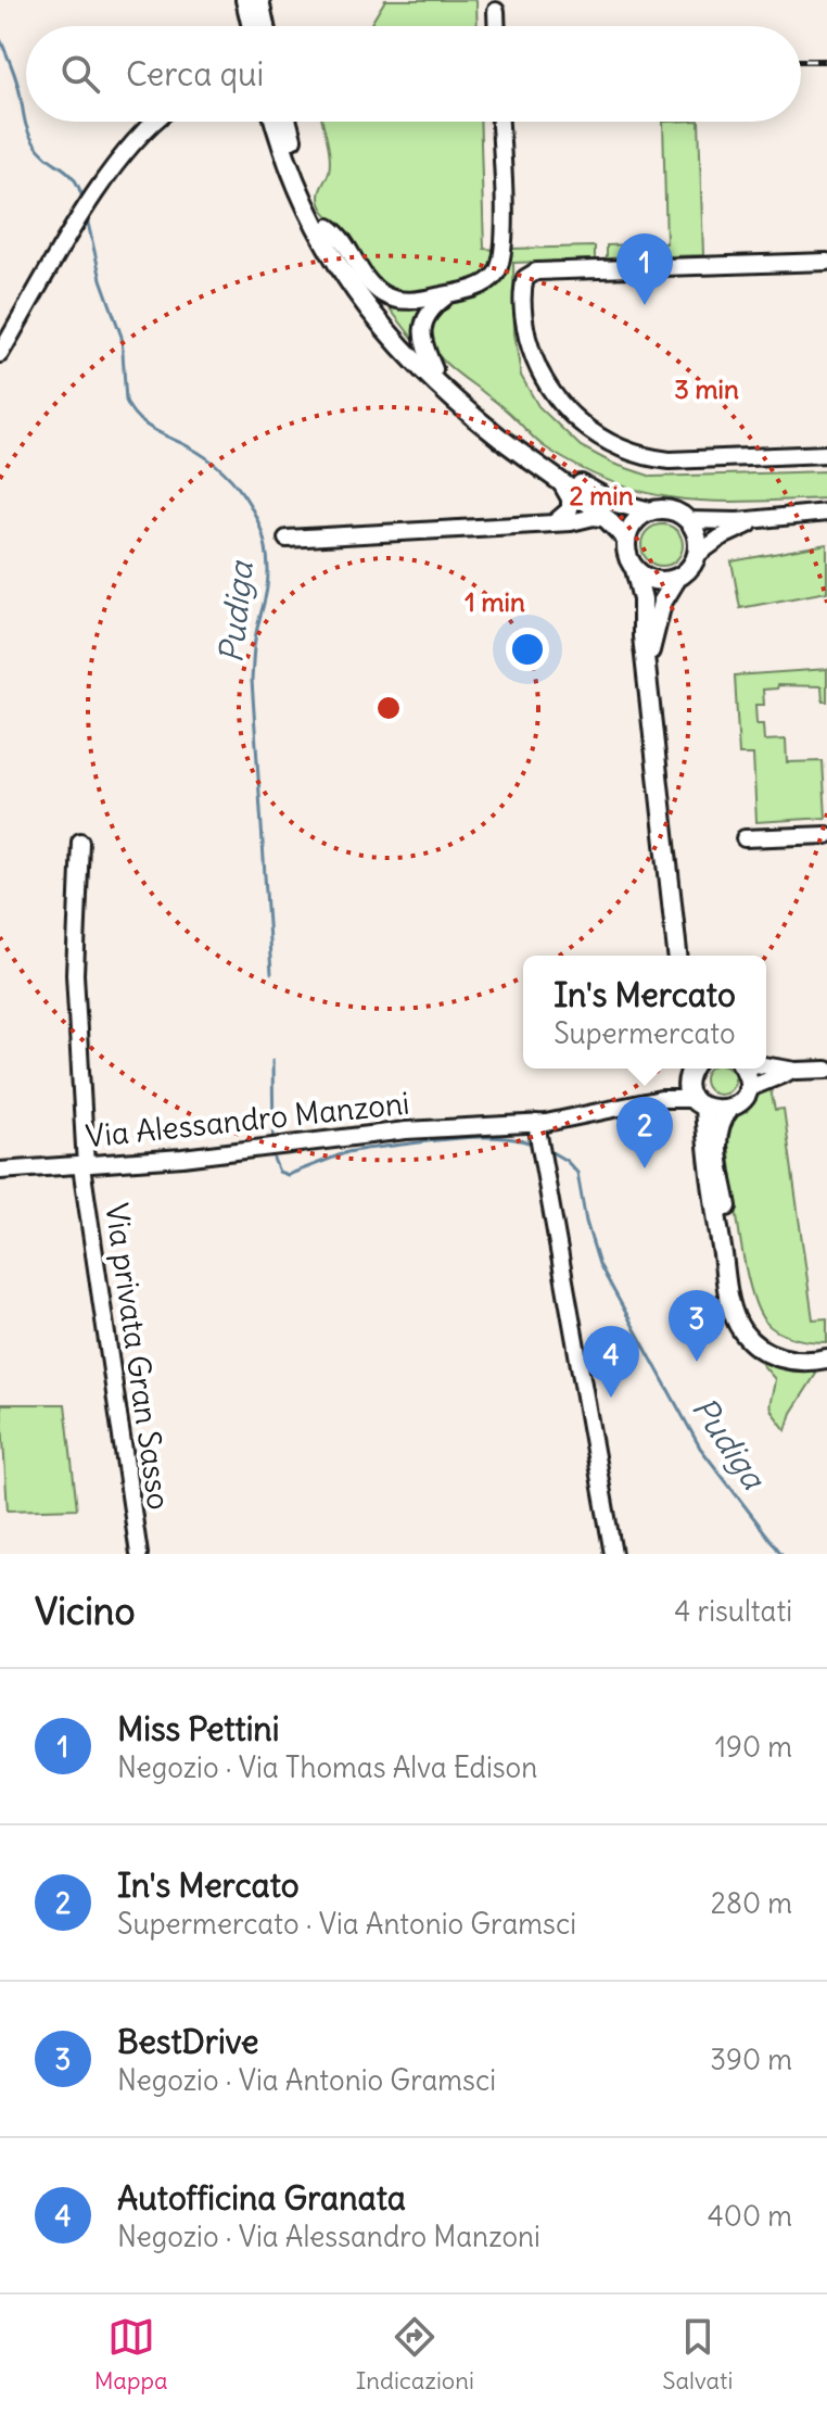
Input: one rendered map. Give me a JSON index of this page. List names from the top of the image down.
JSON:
{
  "streets": {
    "street": ["Via Alessandro Manzoni", "Via privata Gran Sasso"]
  },
  "crossings": [
    ["Via Alessandro Manzoni", "Via privata Gran Sasso"]
  ],
  "water": ["Pudiga"],
  "page": {
    "search": "Cerca qui",
    "pins": [
      "1",
      "2",
      "3",
      "4"
    ],
    "popup": ["In's Mercato", "Supermercato"],
    "heading": ["Vicino", "4 risultati"],
    "list": [
      {
        "mark": "1",
        "name": "Miss Pettini",
        "note": "Negozio · Via Thomas Alva Edison",
        "value": "190 m"
      },
      {
        "mark": "2",
        "name": "In's Mercato",
        "note": "Supermercato · Via Antonio Gramsci",
        "value": "280 m"
      },
      {
        "mark": "3",
        "name": "BestDrive",
        "note": "Negozio · Via Antonio Gramsci",
        "value": "390 m"
      },
      {
        "mark": "4",
        "name": "Autofficina Granata",
        "note": "Negozio · Via Alessandro Manzoni",
        "value": "400 m"
      }
    ],
    "nav": ["Mappa", "Indicazioni", "Salvati"]
  },
  "rings": ["3 min", "2 min", "1 min"]
}
